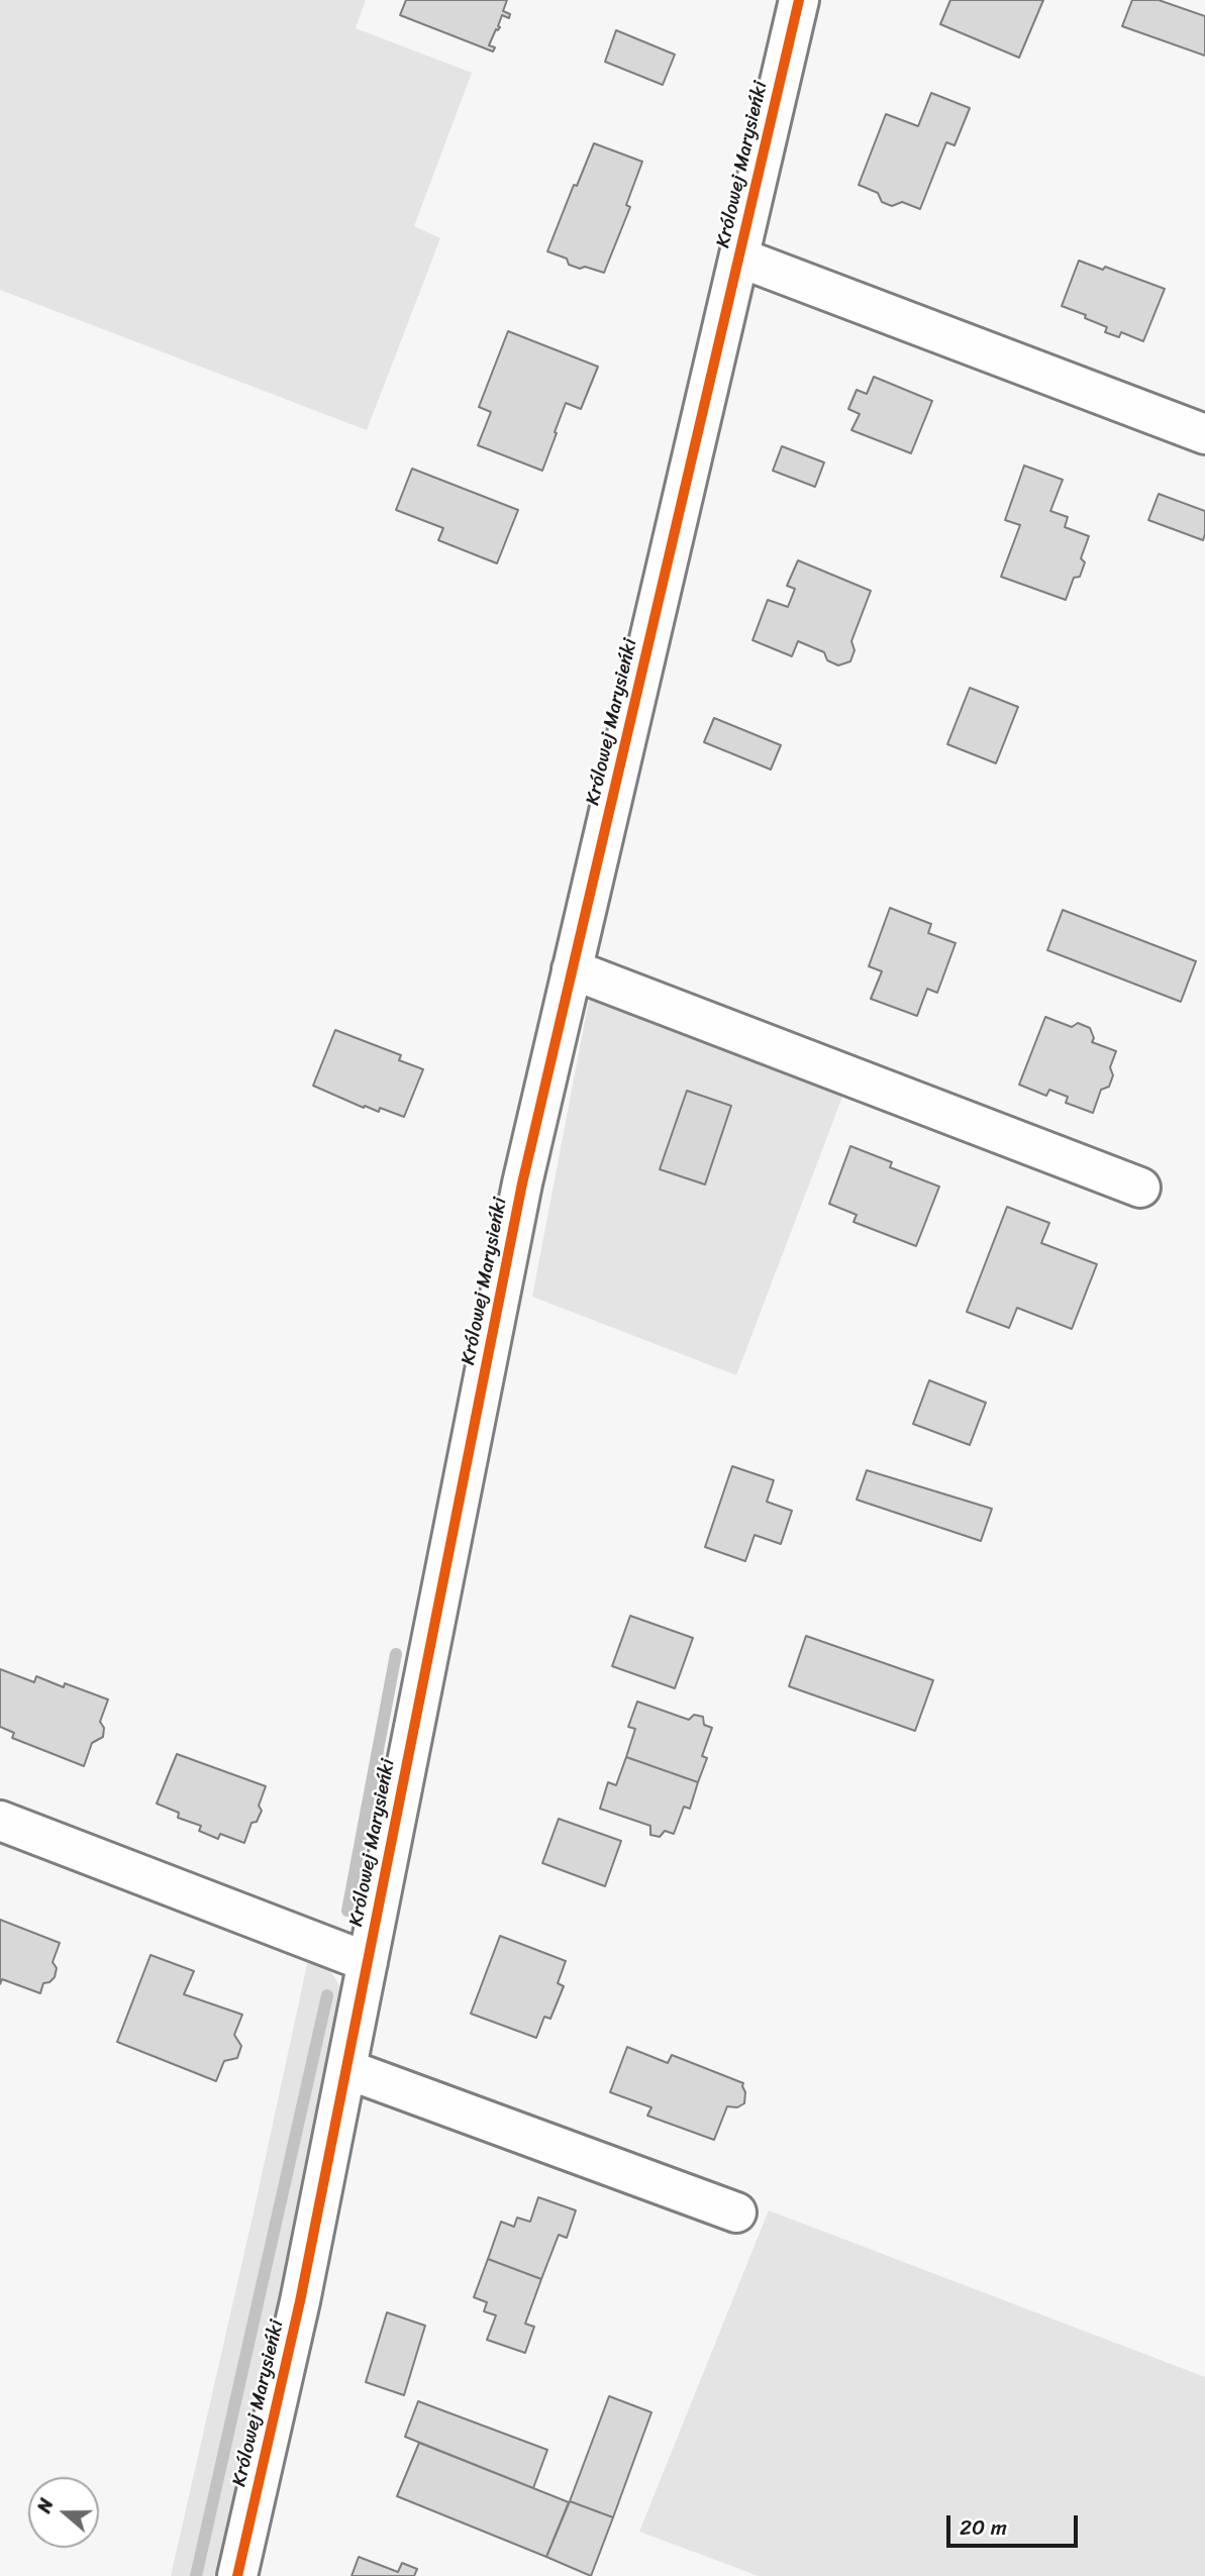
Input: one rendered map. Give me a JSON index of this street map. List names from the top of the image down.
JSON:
{
  "streets": {
    "street": ["Królowej Marysieńki"]
  },
  "scale_bar": "20 m",
  "north": "left"
}
